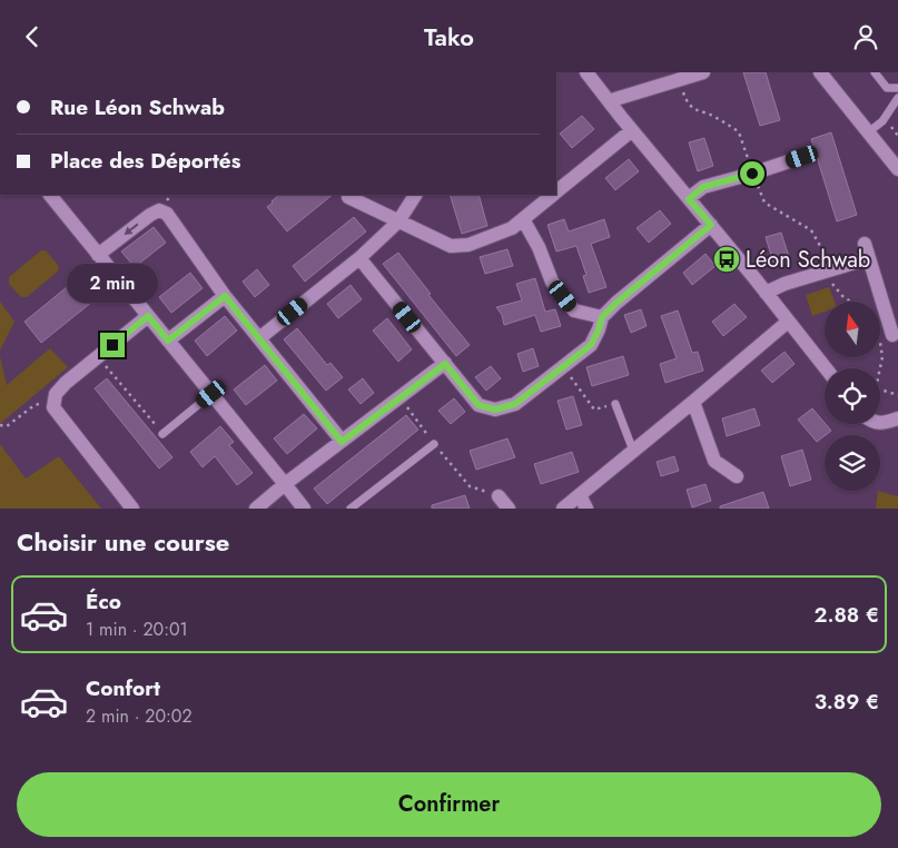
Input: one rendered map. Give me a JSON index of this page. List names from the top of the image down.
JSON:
{
  "places": {
    "bus stop": ["Léon Schwab"]
  },
  "north": "top",
  "page": {
    "header": "Tako",
    "banner": ["Rue Léon Schwab", "Place des Déportés"],
    "bubble": "2 min",
    "heading": "Choisir une course",
    "list": [
      {
        "name": "Éco",
        "note": "1 min · 20:01",
        "value": "2.88 €"
      },
      {
        "name": "Confort",
        "note": "2 min · 20:02",
        "value": "3.89 €"
      }
    ],
    "buttons": "Confirmer"
  }
}
